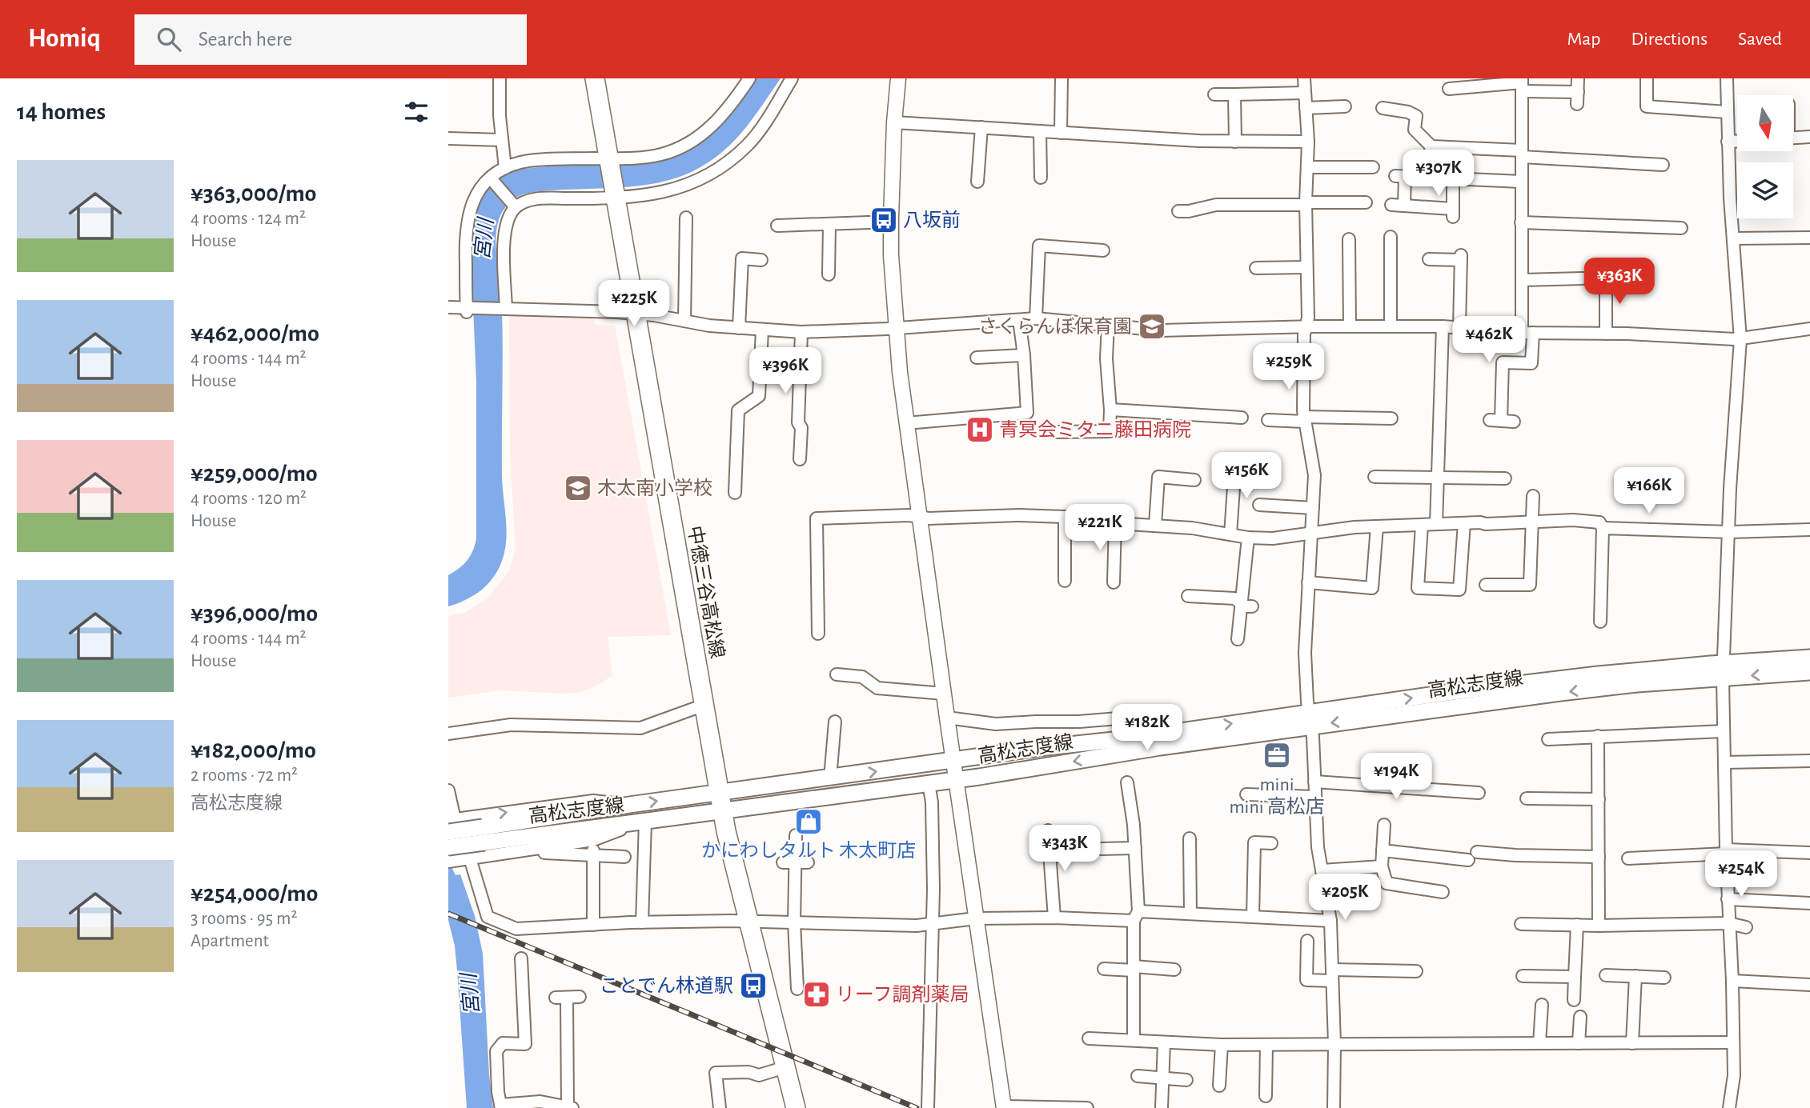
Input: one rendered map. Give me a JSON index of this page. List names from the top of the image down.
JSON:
{
  "streets": {
    "main road": ["中徳三谷高松線", "高松志度線"]
  },
  "crossings": [
    ["中徳三谷高松線", "高松志度線"]
  ],
  "water": ["宮川"],
  "places": {
    "bus stop": ["八坂前", "ことでん林道駅"],
    "school or university": ["さくらんぼ保育園", "木太南小学校"],
    "hospital": ["青冥会ミタニ藤田病院"],
    "office": ["mini mini 高松店"],
    "shop": ["かにわしタルト 木太町店"],
    "pharmacy": ["リーフ調剤薬局"]
  },
  "north": "bottom",
  "page": {
    "header": "Homiq",
    "search": "Search here",
    "nav": ["Map", "Directions", "Saved"],
    "heading": "14 homes",
    "list": [
      {
        "name": "¥363,000/mo",
        "note": "4 rooms · 124 m² · House"
      },
      {
        "name": "¥462,000/mo",
        "note": "4 rooms · 144 m² · House"
      },
      {
        "name": "¥259,000/mo",
        "note": "4 rooms · 120 m² · House"
      },
      {
        "name": "¥396,000/mo",
        "note": "4 rooms · 144 m² · House"
      },
      {
        "name": "¥182,000/mo",
        "note": "2 rooms · 72 m² · 高松志度線"
      },
      {
        "name": "¥254,000/mo",
        "note": "3 rooms · 95 m² · Apartment"
      }
    ],
    "price": [
      "¥307K",
      "¥363K",
      "¥225K",
      "¥462K",
      "¥259K",
      "¥396K",
      "¥156K",
      "¥166K",
      "¥221K",
      "¥182K",
      "¥194K",
      "¥343K",
      "¥254K",
      "¥205K"
    ]
  }
}
